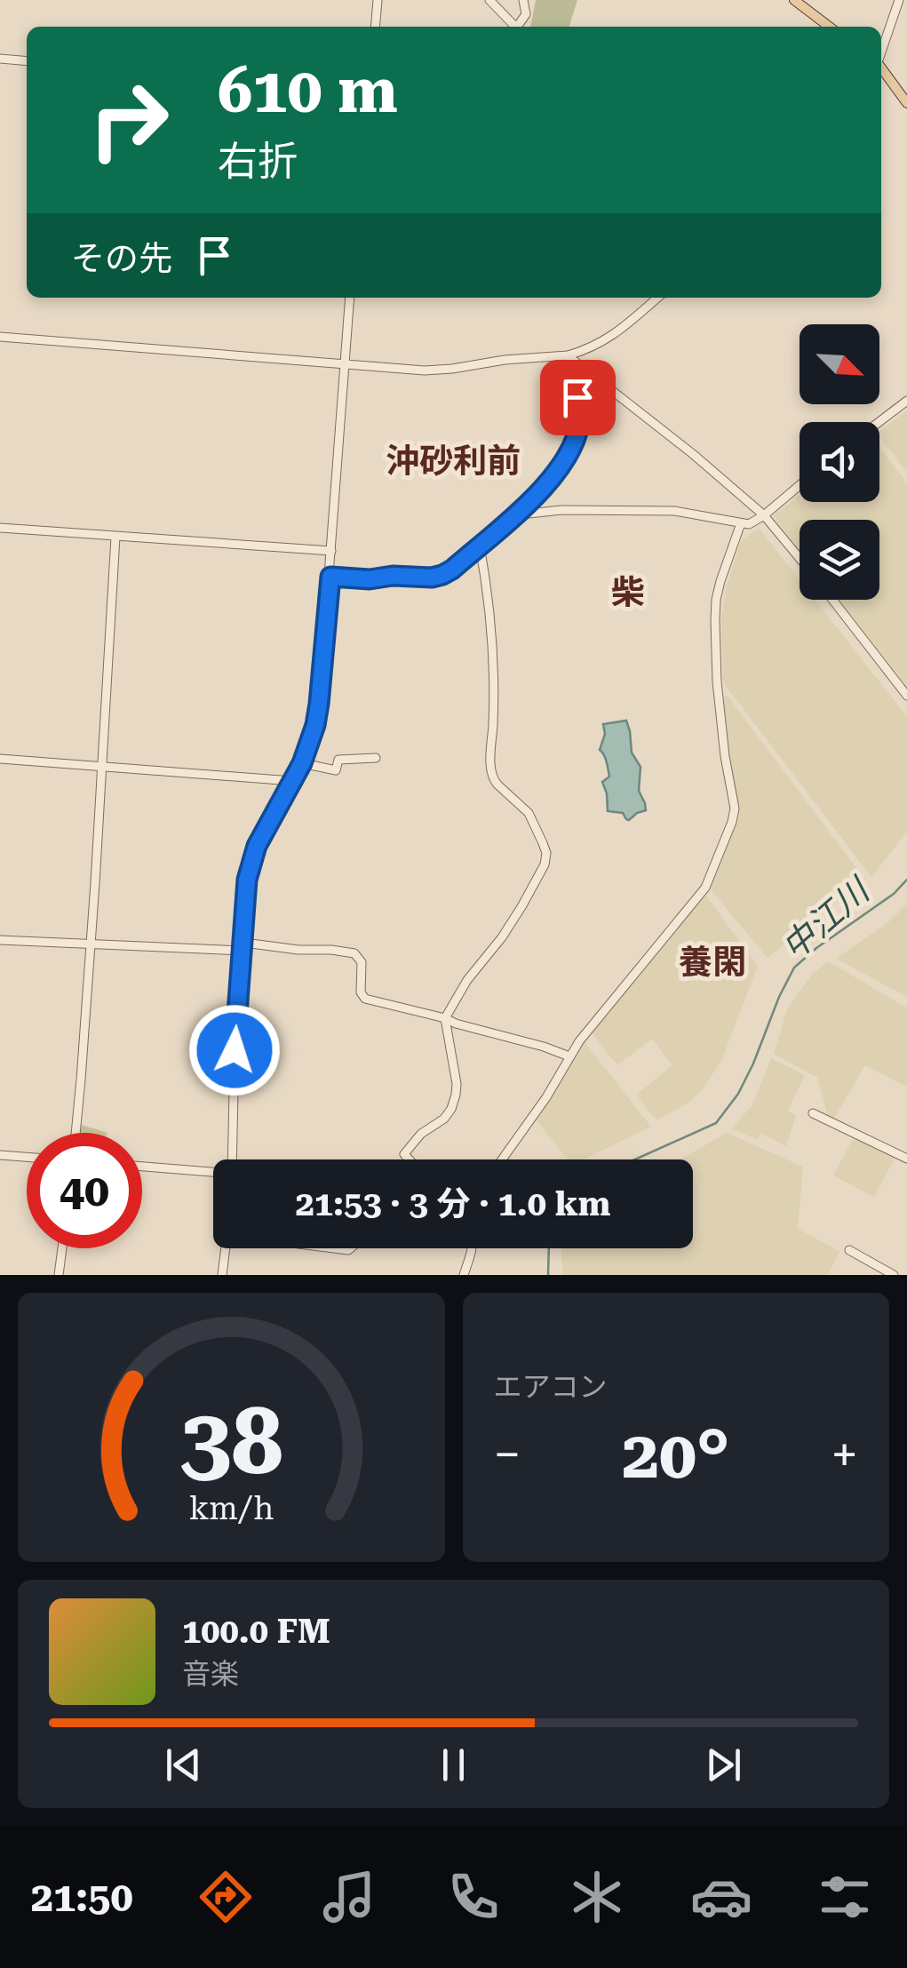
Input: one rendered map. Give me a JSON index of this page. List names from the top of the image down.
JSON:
{
  "districts": ["沖砂利前", "柴", "養閑"],
  "water": ["中江川"],
  "north": "bottom right",
  "page": {
    "turn": ["610 m", "右折"],
    "then": "その先",
    "limit": "40",
    "trip": "21:53 · 3 分 · 1.0 km",
    "tile": "エアコン",
    "heat": ["−", "20°", "+"],
    "song": ["100.0 FM", "音楽"],
    "tabs": "21:50",
    "gauge": ["38", "km/h"]
  }
}
